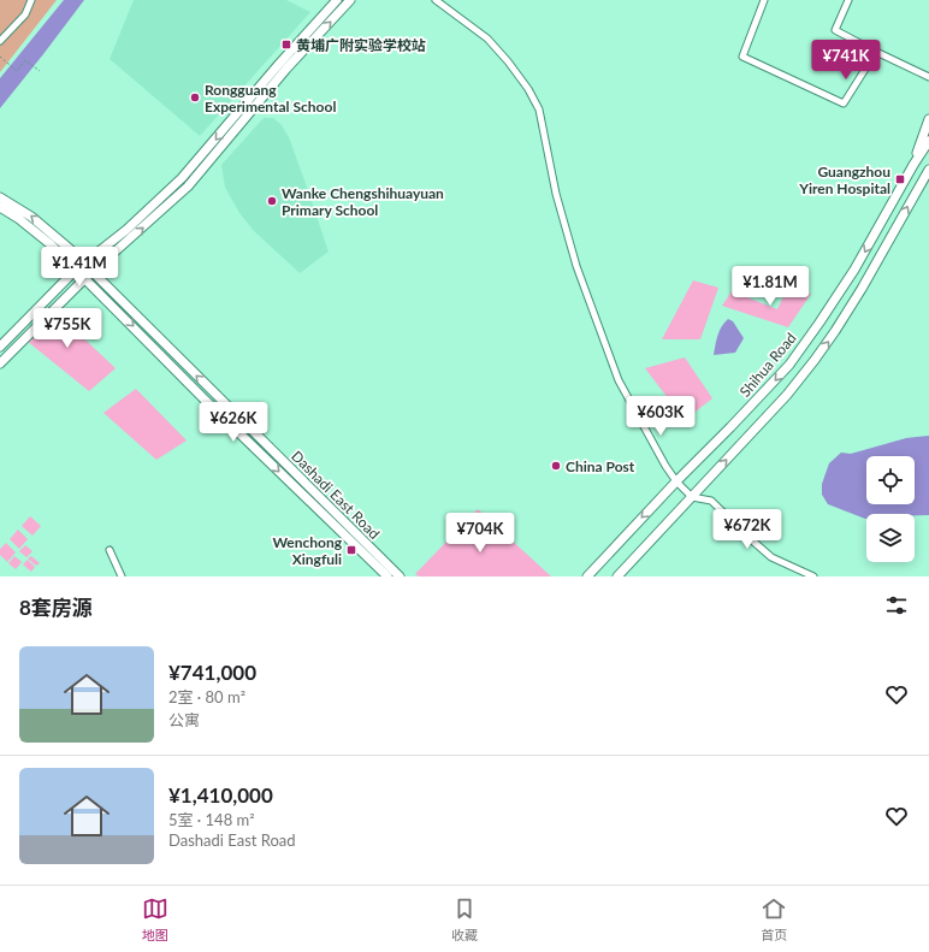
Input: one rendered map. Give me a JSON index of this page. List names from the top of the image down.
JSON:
{
  "streets": {
    "main road": ["Shihua Road", "Dashadi East Road"]
  },
  "places": {
    "transit": ["黄埔广附实验学校站", "Guangzhou Yiren Hospital", "Wenchong Xingfuli"],
    "other": ["Rongguang Experimental School", "Wanke Chengshihuayuan Primary School", "China Post"]
  },
  "page": {
    "price": [
      "¥741K",
      "¥1.41M",
      "¥1.81M",
      "¥755K",
      "¥603K",
      "¥626K",
      "¥672K",
      "¥704K"
    ],
    "heading": "8套房源",
    "list": [
      {
        "name": "¥741,000",
        "note": "2室 · 80 m² · 公寓"
      },
      {
        "name": "¥1,410,000",
        "note": "5室 · 148 m² · Dashadi East Road"
      }
    ],
    "tabs": ["地图", "收藏", "首页"]
  }
}
